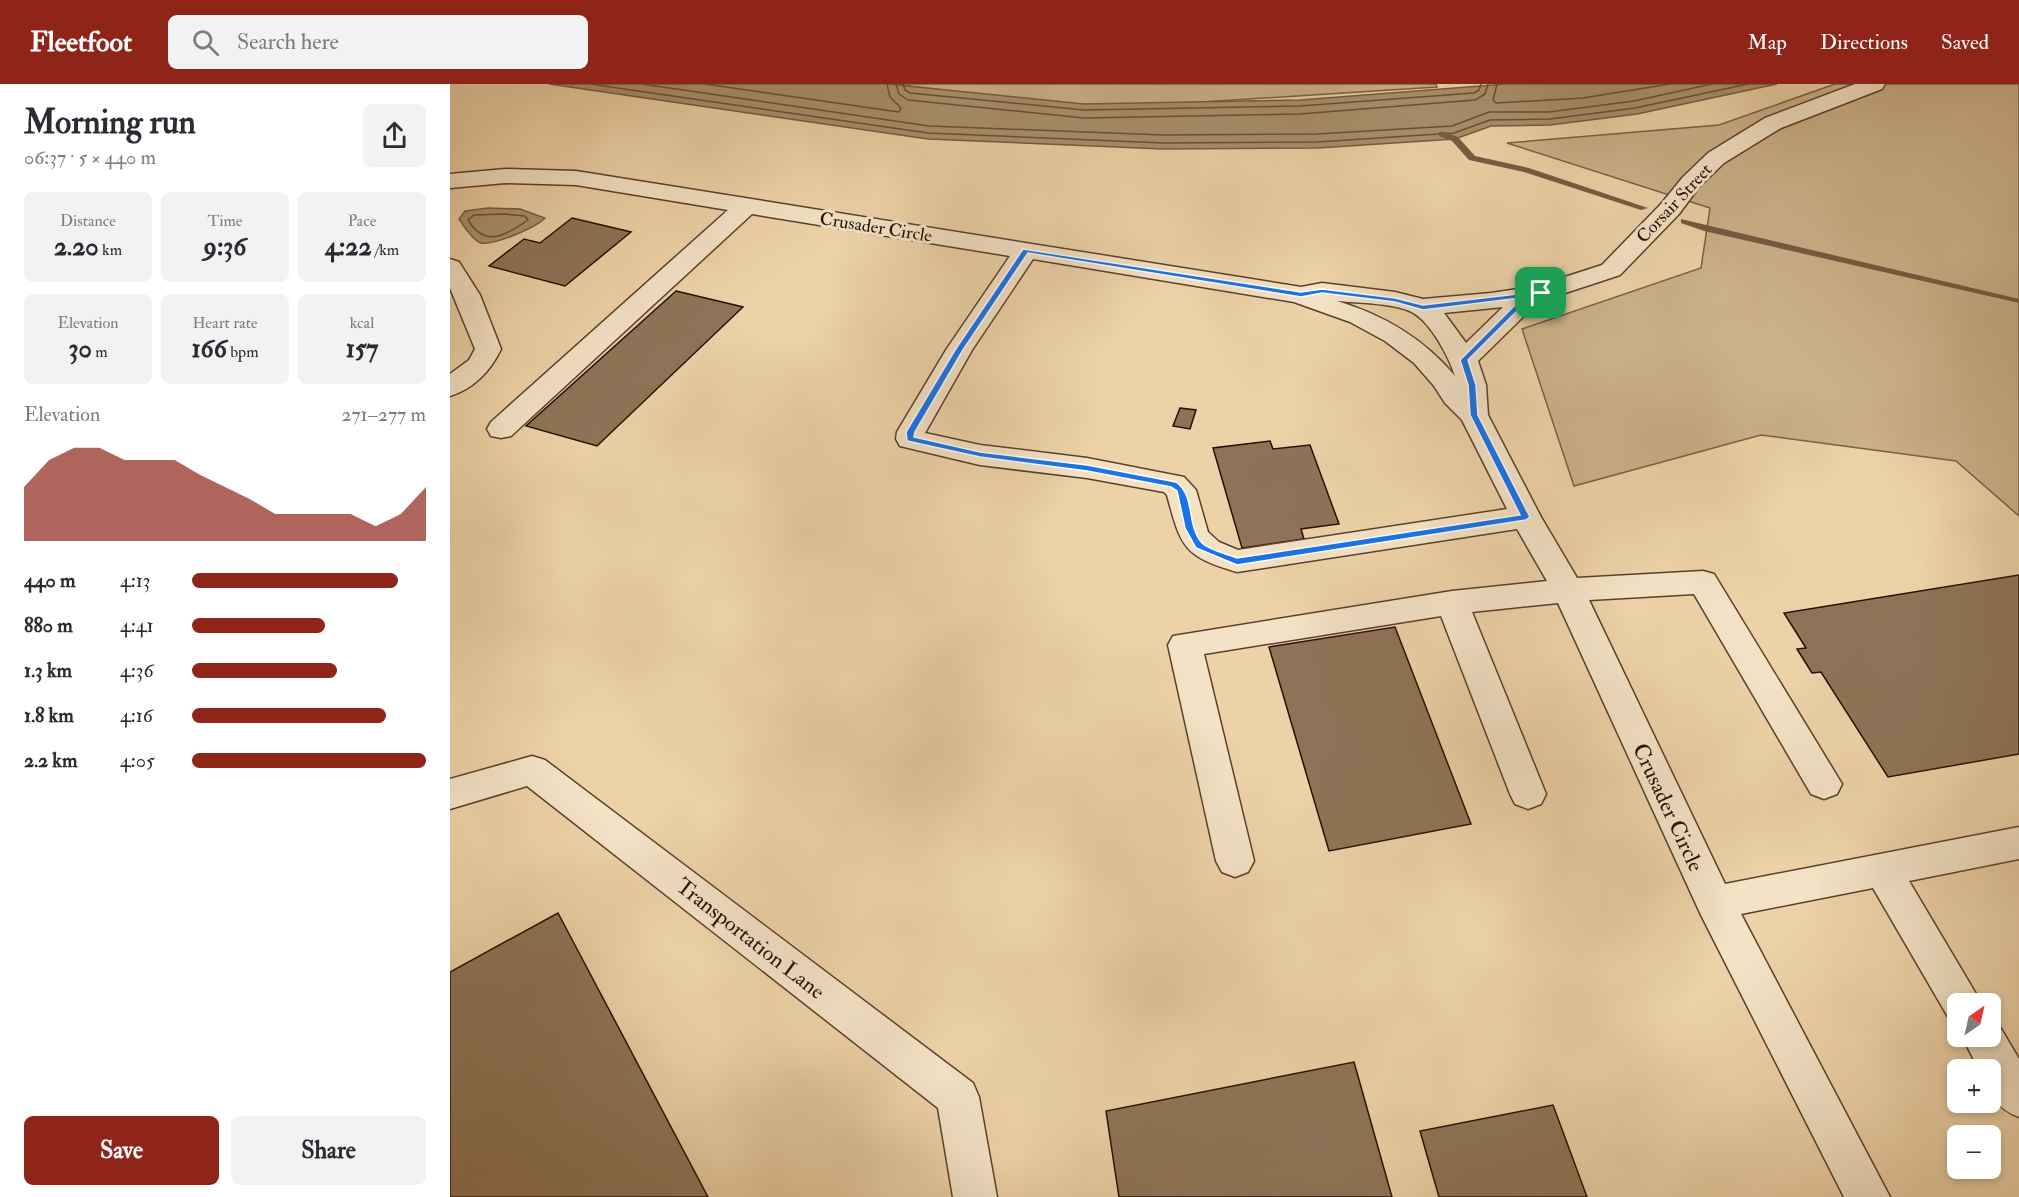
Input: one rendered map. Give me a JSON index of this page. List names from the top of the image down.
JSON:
{
  "streets": {
    "street": ["Corsair Street", "Crusader Circle", "Transportation Lane"]
  },
  "crossings": [
    ["Corsair Street", "Crusader Circle"]
  ],
  "north": "top right",
  "page": {
    "header": "Fleetfoot",
    "search": "Search here",
    "nav": ["Map", "Directions", "Saved"],
    "heading": ["Morning run", "06:37 · 5 × 440 m"],
    "stats": [
      ["Distance", "2.20 km"],
      ["Time", "9:36"],
      ["Pace", "4:22 /km"],
      ["Elevation", "30 m"],
      ["Heart rate", "166 bpm"],
      ["kcal", "157"]
    ],
    "chart": ["Elevation", "271–277 m"],
    "list": [
      {
        "name": "440 m",
        "note": "4:13"
      },
      {
        "name": "880 m",
        "note": "4:41"
      },
      {
        "name": "1.3 km",
        "note": "4:36"
      },
      {
        "name": "1.8 km",
        "note": "4:16"
      },
      {
        "name": "2.2 km",
        "note": "4:05"
      }
    ],
    "map_buttons": ["+", "−"],
    "buttons": ["Save", "Share"]
  }
}
